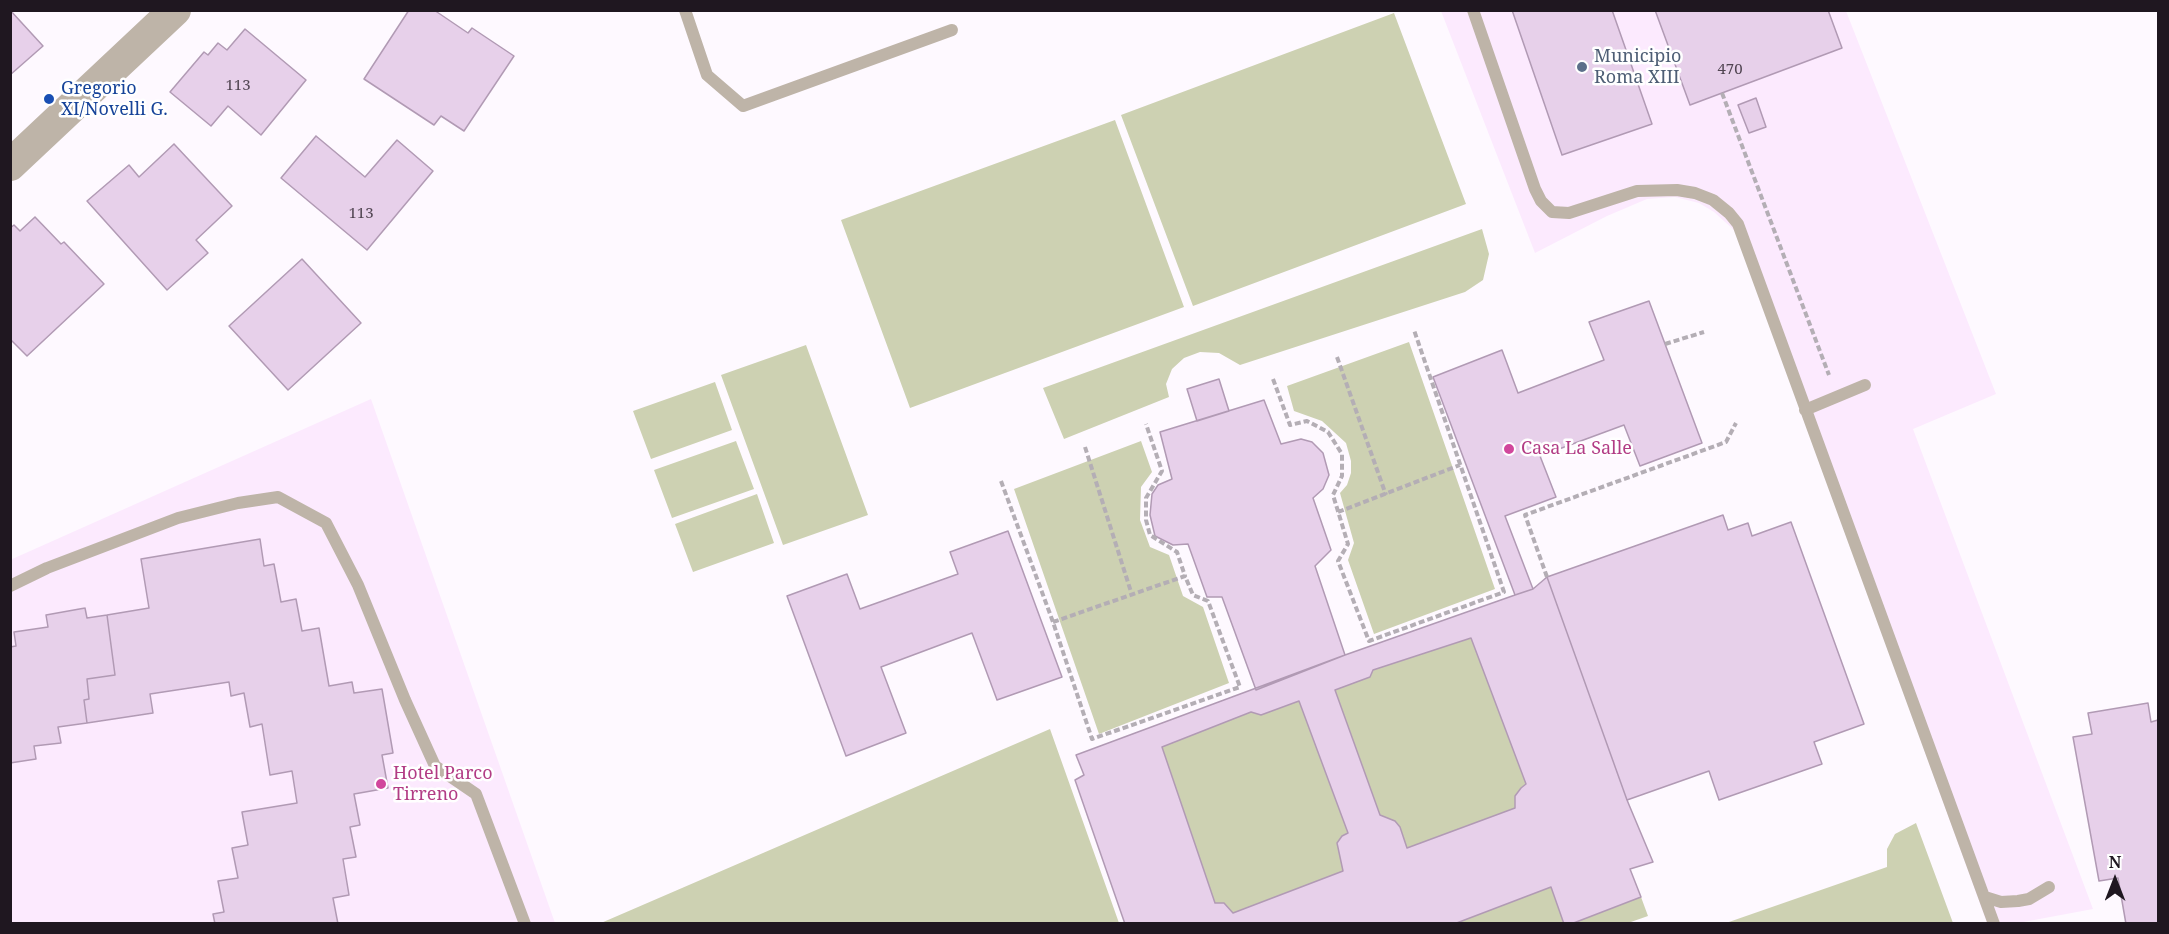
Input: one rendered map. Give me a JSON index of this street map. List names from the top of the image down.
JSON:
{
  "places": [
    "Municipio Roma XIII",
    "Gregorio XI/Novelli G.",
    "Casa La Salle",
    "Hotel Parco Tirreno"
  ],
  "house_numbers": ["470", "113", "113"],
  "north": "top"
}
